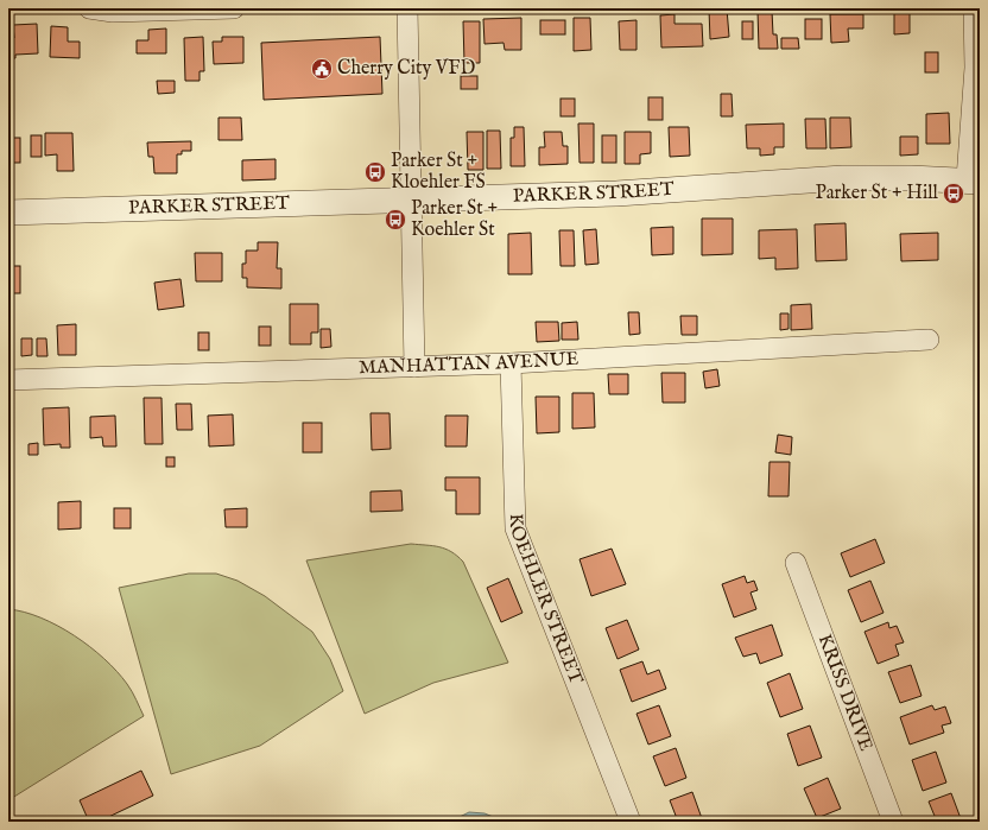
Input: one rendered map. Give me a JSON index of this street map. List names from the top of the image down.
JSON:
{
  "streets": {
    "street": [
      "PARKER STREET",
      "MANHATTAN AVENUE",
      "KOEHLER STREET",
      "KRISS DRIVE"
    ]
  },
  "crossings": [
    ["MANHATTAN AVENUE", "KOEHLER STREET"]
  ],
  "places": {
    "public building": ["Cherry City VFD"],
    "bus stop": ["Parker St + Kloehler FS", "Parker St + Hill", "Parker St + Koehler St"]
  }
}
